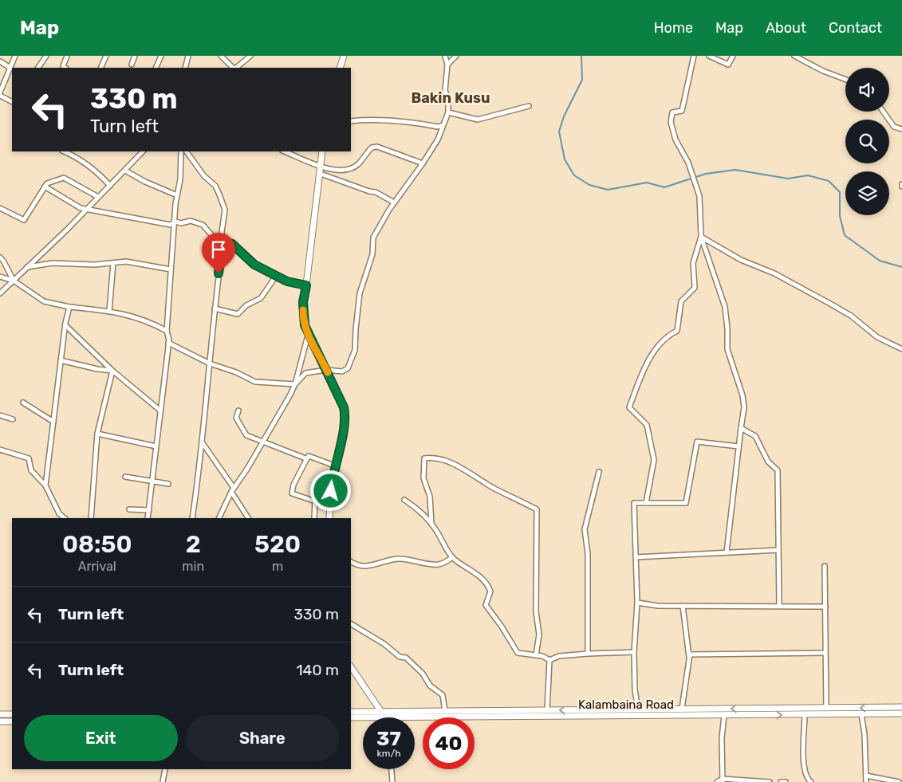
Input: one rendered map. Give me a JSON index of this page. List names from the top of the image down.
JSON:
{
  "streets": {
    "main road": ["Kalambaina Road"]
  },
  "districts": ["Bakin Kusu"],
  "page": {
    "header": "Map",
    "nav": [
      "Home",
      "Map",
      "About",
      "Contact"
    ],
    "turn": ["330 m", "Turn left"],
    "eta": [
      "08:50",
      "Arrival",
      "2",
      "min",
      "520",
      "m"
    ],
    "list": [
      {
        "name": "Turn left",
        "value": "330 m"
      },
      {
        "name": "Turn left",
        "value": "140 m"
      }
    ],
    "buttons": ["Exit", "Share"],
    "speed": "37 km/h",
    "limit": "40"
  }
}
